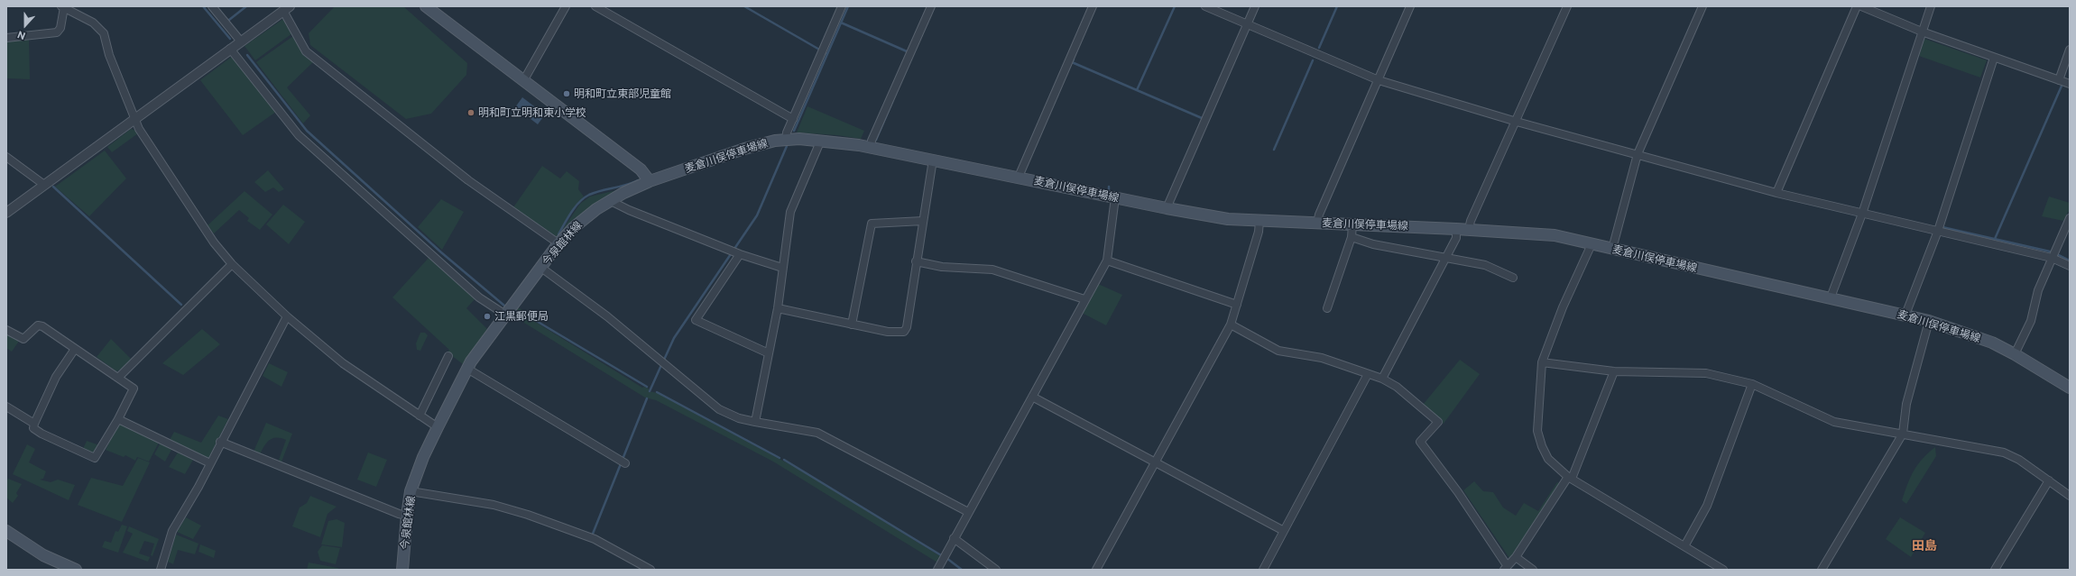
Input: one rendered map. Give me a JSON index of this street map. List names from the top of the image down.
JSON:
{
  "streets": {
    "main road": ["麦倉川俣停車場線", "今泉館林線"]
  },
  "crossings": [
    ["麦倉川俣停車場線", "今泉館林線"]
  ],
  "districts": ["田島"],
  "places": ["明和町立東部児童館", "明和町立明和東小学校", "江黒郵便局"],
  "north": "bottom"
}
